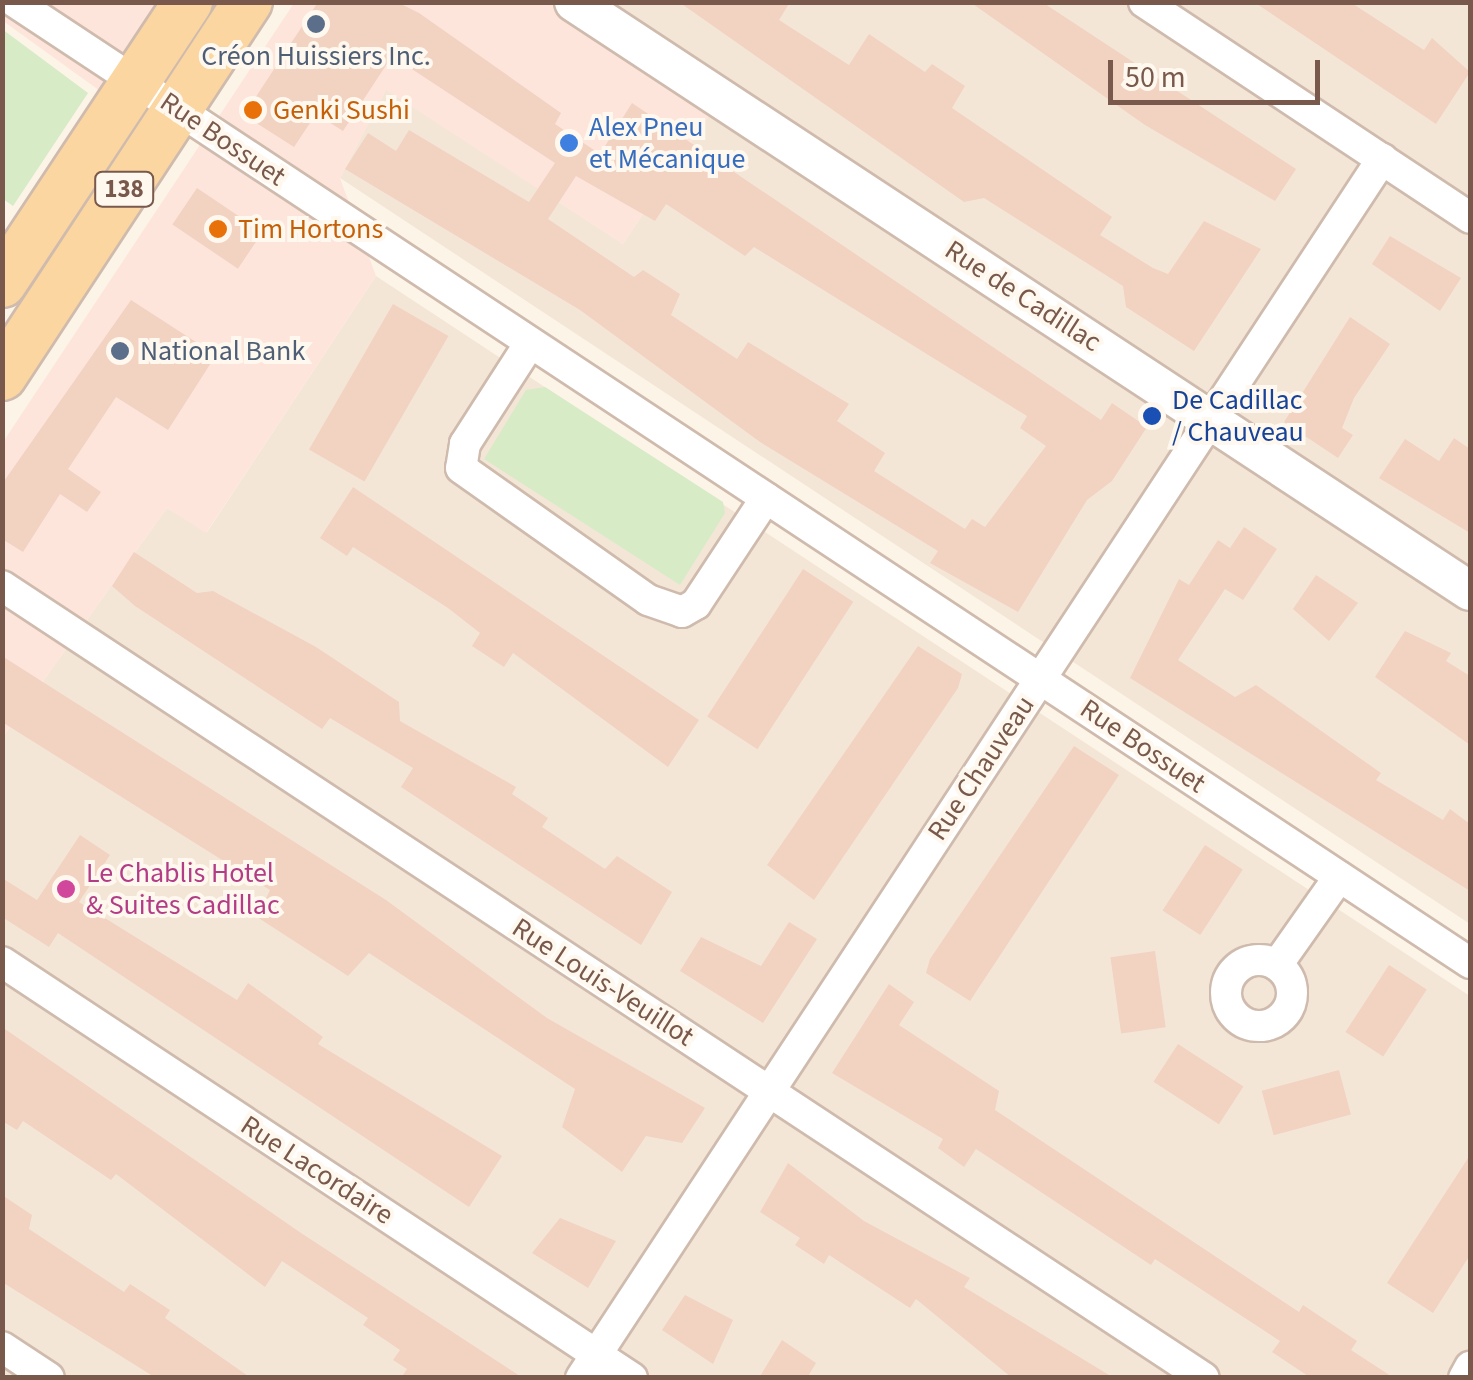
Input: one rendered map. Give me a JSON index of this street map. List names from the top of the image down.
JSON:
{
  "streets": {
    "main road": ["138"],
    "street": [
      "Rue Bossuet",
      "Rue de Cadillac",
      "Rue Chauveau",
      "Rue Louis-Veuillot",
      "Rue Lacordaire"
    ]
  },
  "crossings": [
    ["Rue Bossuet", "138"],
    ["Rue Bossuet", "Rue Chauveau"],
    ["Rue de Cadillac", "Rue Chauveau"],
    ["Rue Chauveau", "Rue Louis-Veuillot"],
    ["Rue Chauveau", "Rue Lacordaire"]
  ],
  "places": [
    "Créon Huissiers Inc.",
    "Genki Sushi",
    "Alex Pneu et Mécanique",
    "Tim Hortons",
    "National Bank",
    "De Cadillac / Chauveau",
    "Le Chablis Hotel & Suites Cadillac"
  ],
  "scale_bar": "50 m"
}
